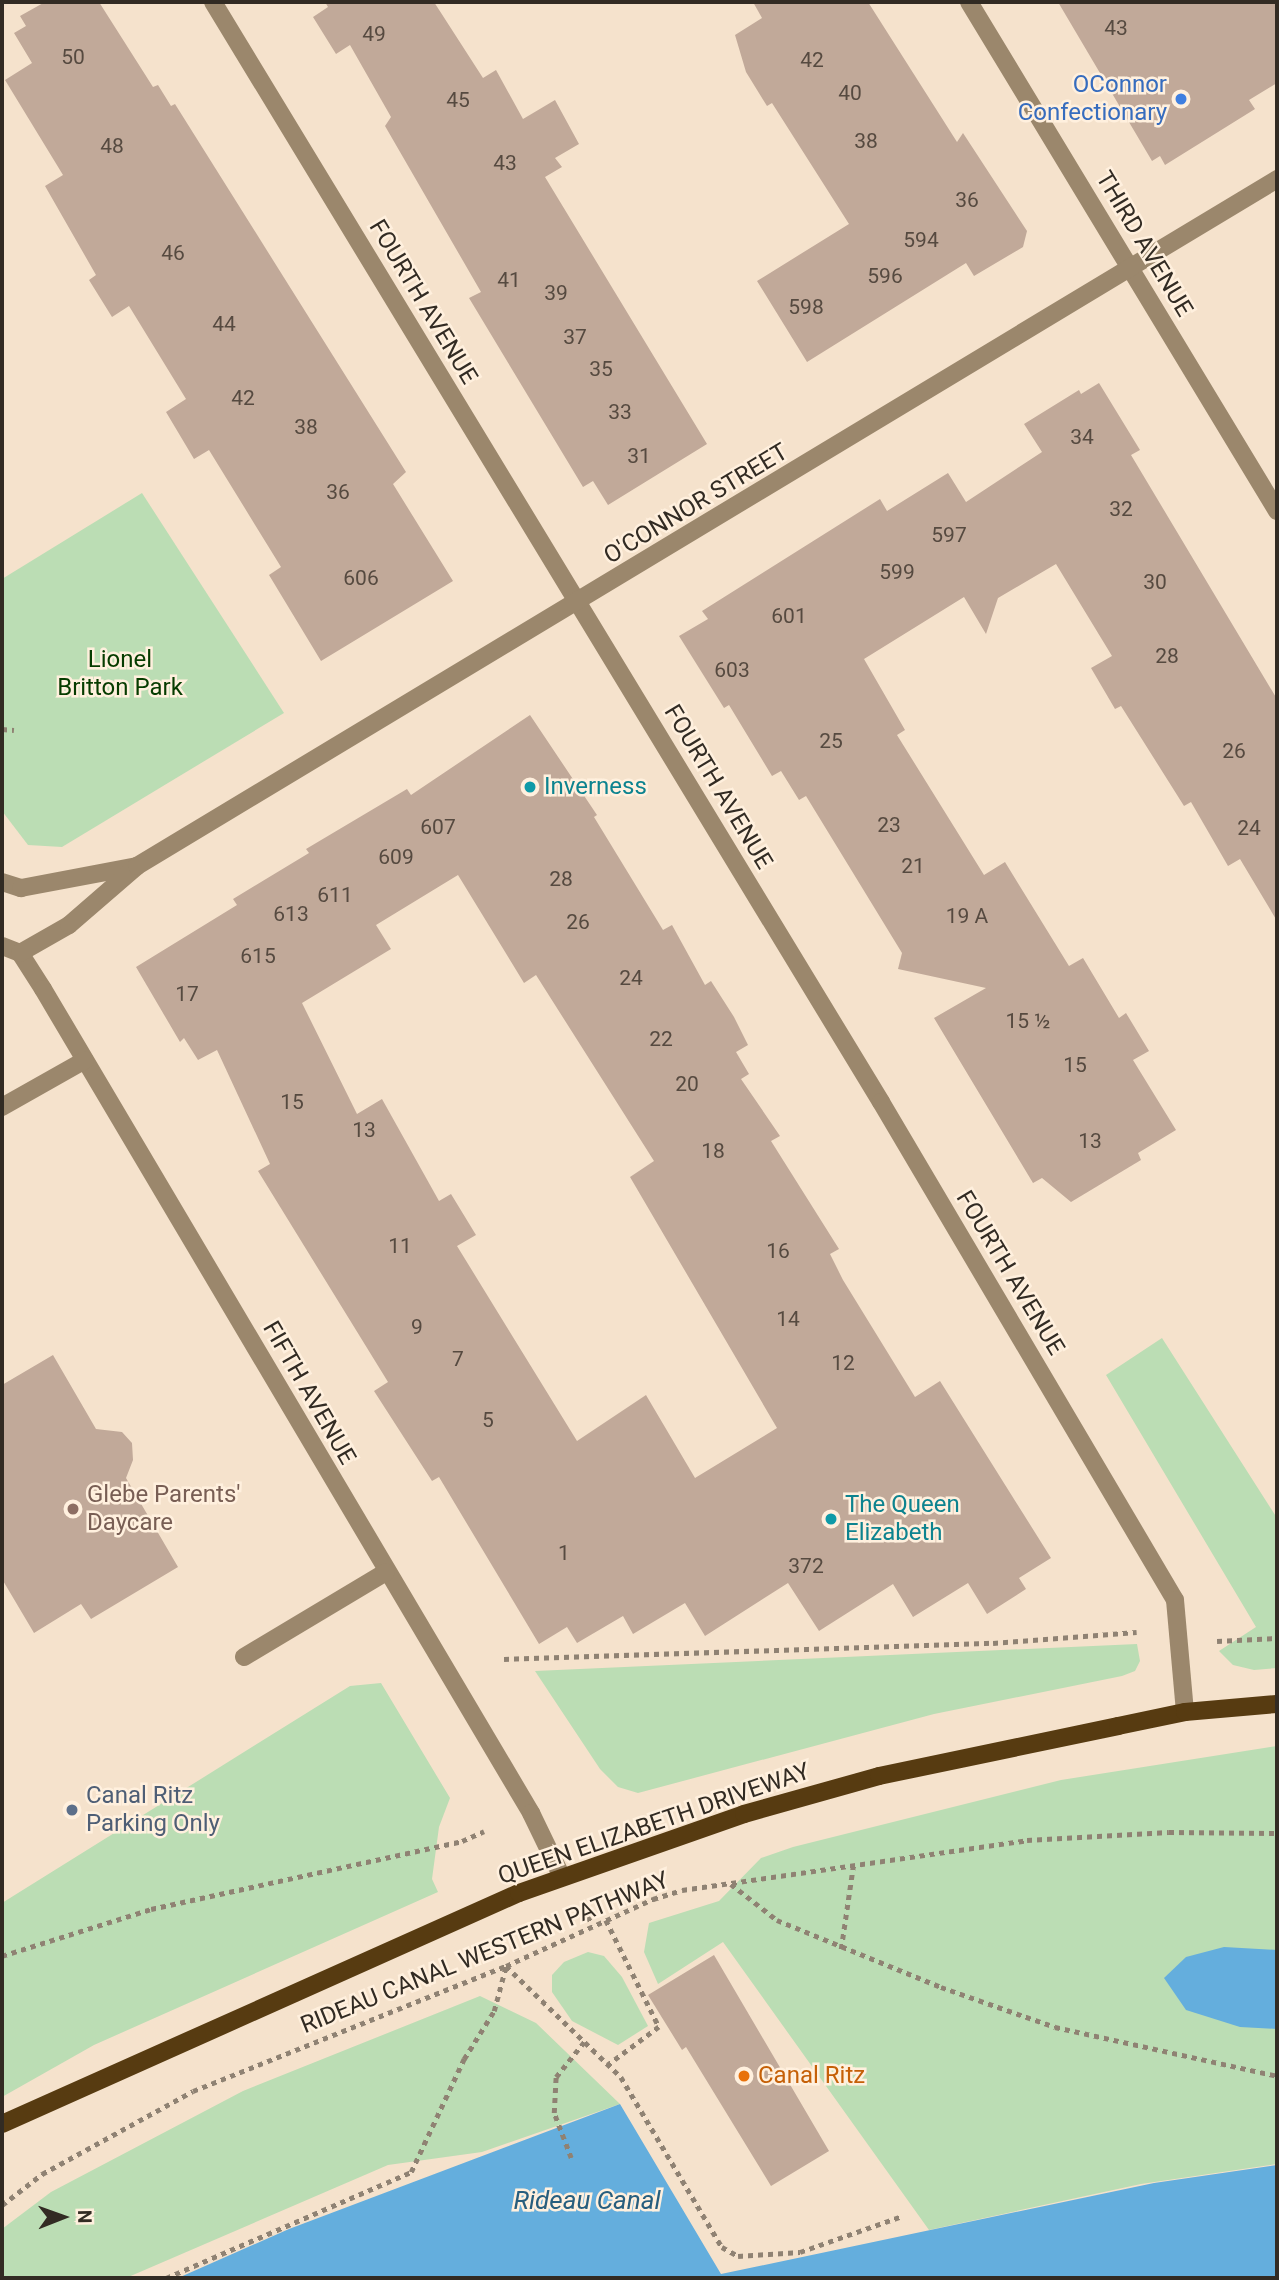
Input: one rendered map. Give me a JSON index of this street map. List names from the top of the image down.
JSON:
{
  "streets": {
    "main road": ["QUEEN ELIZABETH DRIVEWAY"],
    "street": [
      "THIRD AVENUE",
      "FOURTH AVENUE",
      "O'CONNOR STREET",
      "FIFTH AVENUE"
    ],
    "path": ["RIDEAU CANAL WESTERN PATHWAY"]
  },
  "crossings": [
    ["THIRD AVENUE", "O'CONNOR STREET"],
    ["FOURTH AVENUE", "O'CONNOR STREET"],
    ["FOURTH AVENUE", "QUEEN ELIZABETH DRIVEWAY"],
    ["O'CONNOR STREET", "FIFTH AVENUE"],
    ["FIFTH AVENUE", "QUEEN ELIZABETH DRIVEWAY"]
  ],
  "water": ["Rideau Canal"],
  "parks": ["Lionel Britton Park"],
  "places": [
    "OConnor Confectionary",
    "Inverness",
    "Glebe Parents' Daycare",
    "The Queen Elizabeth",
    "Canal Ritz Parking Only",
    "Canal Ritz"
  ],
  "house_numbers": [
    "43",
    "49",
    "50",
    "42",
    "40",
    "45",
    "38",
    "48",
    "43",
    "36",
    "594",
    "46",
    "596",
    "41",
    "39",
    "598",
    "44",
    "37",
    "35",
    "42",
    "33",
    "38",
    "34",
    "31",
    "36",
    "32",
    "597",
    "599",
    "606",
    "30",
    "601",
    "28",
    "603",
    "25",
    "26",
    "23",
    "607",
    "24",
    "609",
    "21",
    "28",
    "611",
    "613",
    "19 A",
    "26",
    "615",
    "24",
    "17",
    "15 ½",
    "22",
    "15",
    "20",
    "15",
    "13",
    "13",
    "18",
    "11",
    "16",
    "14",
    "9",
    "7",
    "12",
    "5",
    "1",
    "372"
  ],
  "north": "right"
}
